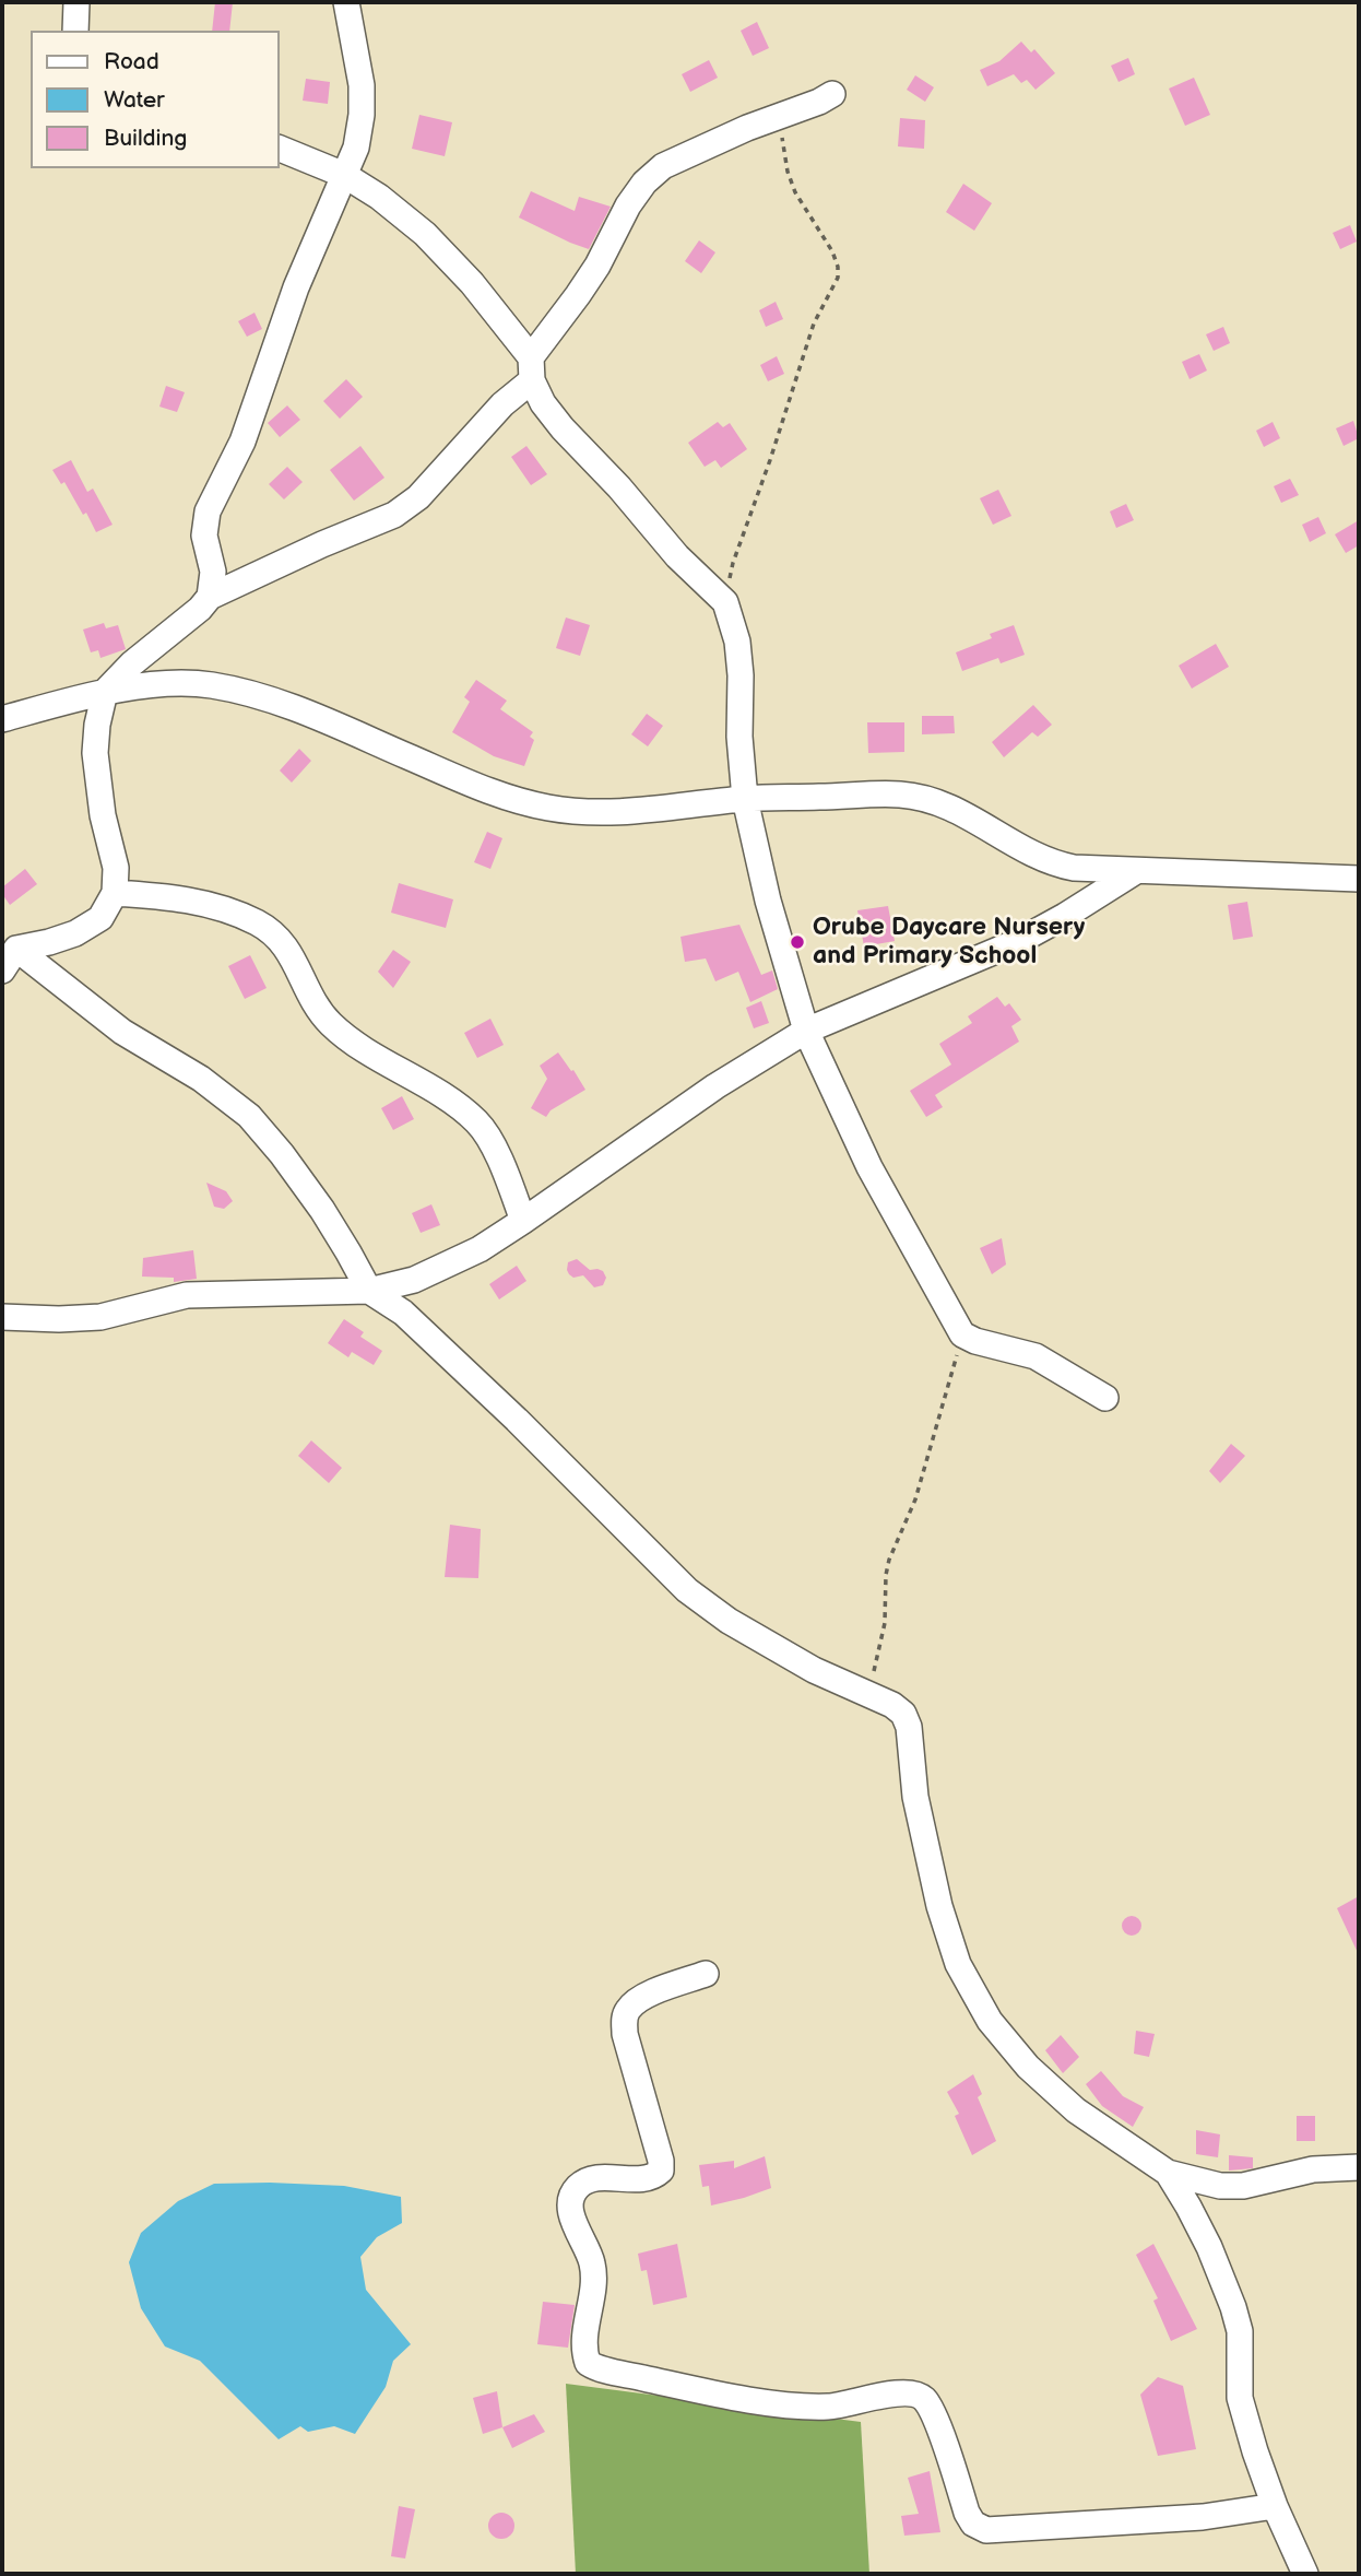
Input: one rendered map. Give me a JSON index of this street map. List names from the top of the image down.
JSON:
{
  "places": ["Orube Daycare Nursery and Primary School"],
  "legend": ["Road", "Water", "Building"]
}
